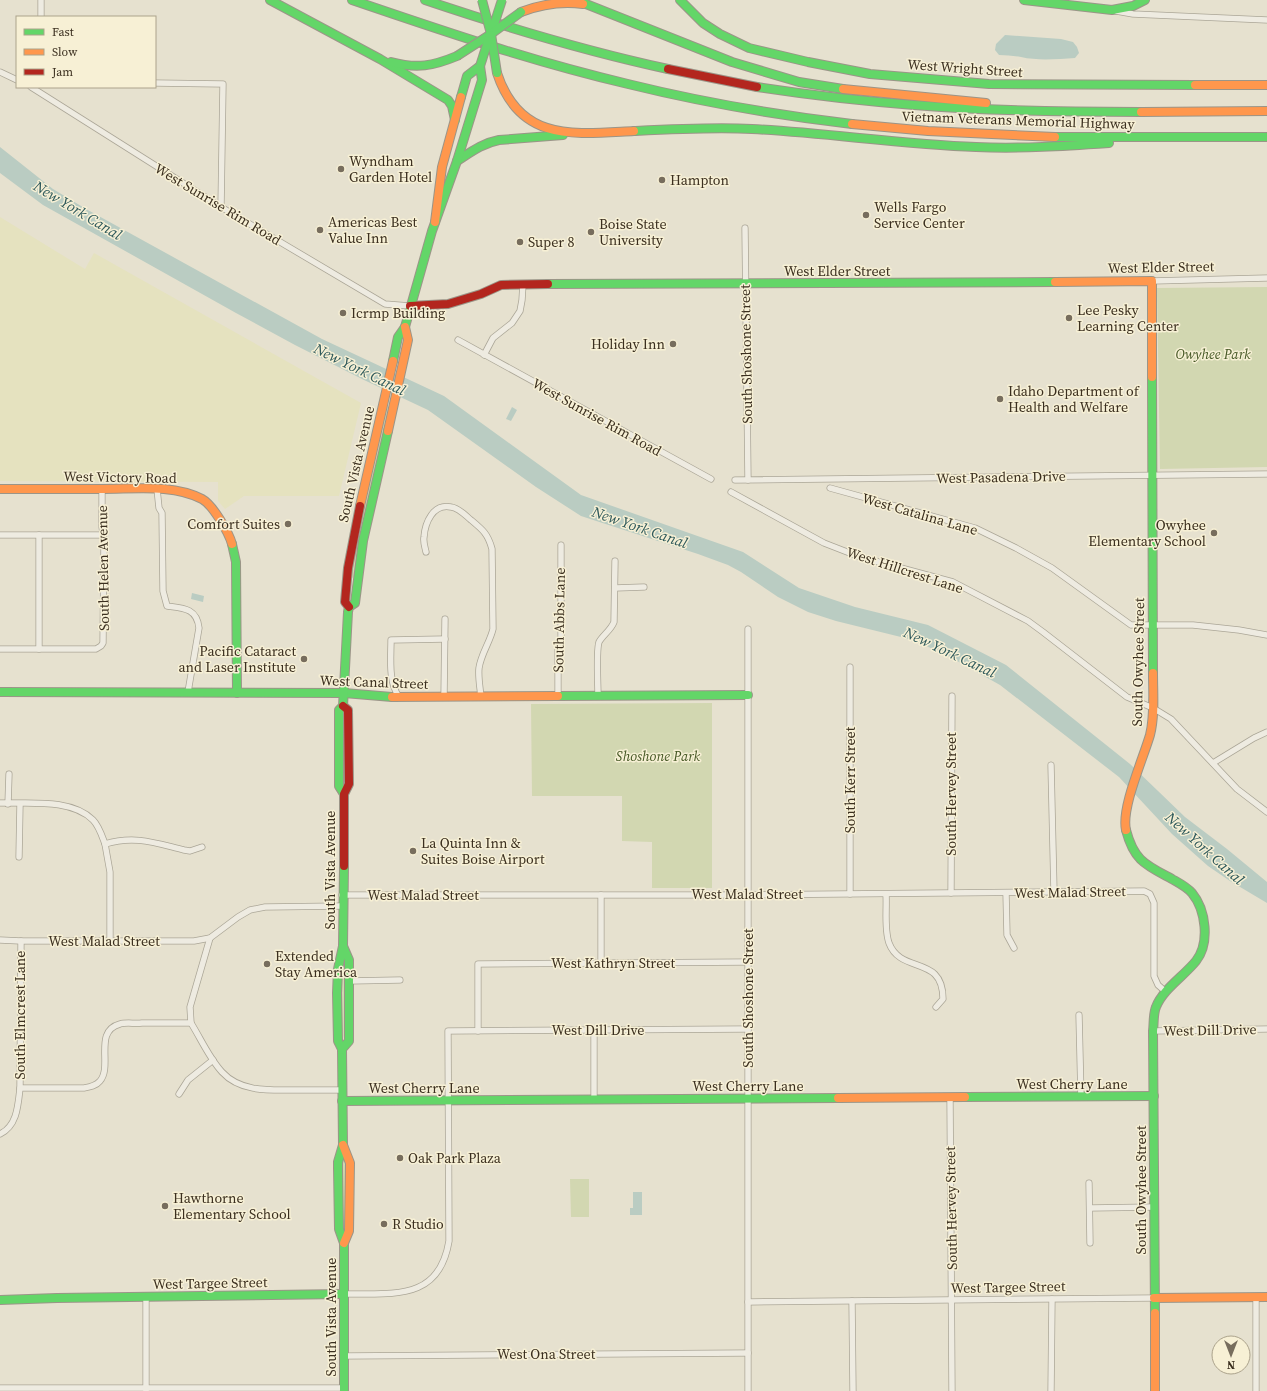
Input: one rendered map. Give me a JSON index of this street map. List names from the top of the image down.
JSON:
{
  "streets": {
    "main road": [
      "West Wright Street",
      "Vietnam Veterans Memorial Highway",
      "West Elder Street",
      "South Vista Avenue",
      "West Victory Road",
      "South Owyhee Street",
      "West Canal Street",
      "West Cherry Lane",
      "West Targee Street"
    ],
    "street": [
      "West Sunrise Rim Road",
      "South Shoshone Street",
      "West Pasadena Drive",
      "West Catalina Lane",
      "South Helen Avenue",
      "West Hillcrest Lane",
      "South Abbs Lane",
      "South Kerr Street",
      "South Hervey Street",
      "West Malad Street",
      "West Kathryn Street",
      "South Elmcrest Lane",
      "West Dill Drive",
      "West Ona Street"
    ]
  },
  "crossings": [
    ["West Sunrise Rim Road", "West Elder Street"],
    ["West Sunrise Rim Road", "South Vista Avenue"],
    ["West Elder Street", "South Shoshone Street"],
    ["West Elder Street", "South Vista Avenue"],
    ["West Elder Street", "South Owyhee Street"],
    ["South Shoshone Street", "West Pasadena Drive"],
    ["South Shoshone Street", "West Canal Street"],
    ["South Shoshone Street", "West Malad Street"],
    ["South Shoshone Street", "West Kathryn Street"],
    ["South Shoshone Street", "West Dill Drive"],
    ["South Shoshone Street", "West Cherry Lane"],
    ["South Shoshone Street", "West Targee Street"],
    ["South Shoshone Street", "West Ona Street"],
    ["South Vista Avenue", "West Canal Street"],
    ["South Vista Avenue", "West Malad Street"],
    ["South Vista Avenue", "West Cherry Lane"],
    ["South Vista Avenue", "West Targee Street"],
    ["South Vista Avenue", "West Ona Street"],
    ["West Victory Road", "South Helen Avenue"],
    ["West Victory Road", "West Canal Street"],
    ["West Pasadena Drive", "South Owyhee Street"],
    ["West Catalina Lane", "South Owyhee Street"],
    ["West Hillcrest Lane", "South Owyhee Street"],
    ["South Abbs Lane", "West Canal Street"],
    ["South Owyhee Street", "West Malad Street"],
    ["South Owyhee Street", "West Dill Drive"],
    ["South Owyhee Street", "West Cherry Lane"],
    ["South Owyhee Street", "West Targee Street"],
    ["South Kerr Street", "West Malad Street"],
    ["South Hervey Street", "West Malad Street"],
    ["South Hervey Street", "West Cherry Lane"],
    ["South Hervey Street", "West Targee Street"],
    ["West Malad Street", "South Elmcrest Lane"],
    ["West Kathryn Street", "West Dill Drive"],
    ["West Dill Drive", "West Cherry Lane"],
    ["West Dill Drive", "West Targee Street"],
    ["West Cherry Lane", "West Targee Street"]
  ],
  "water": ["New York Canal"],
  "parks": ["Owyhee Park", "Shoshone Park"],
  "places": [
    "Wyndham Garden Hotel",
    "Hampton",
    "Wells Fargo Service Center",
    "Americas Best Value Inn",
    "Boise State University",
    "Super 8",
    "Icrmp Building",
    "Lee Pesky Learning Center",
    "Holiday Inn",
    "Idaho Department of Health and Welfare",
    "Comfort Suites",
    "Owyhee Elementary School",
    "Pacific Cataract and Laser Institute",
    "La Quinta Inn & Suites Boise Airport",
    "Extended Stay America",
    "Oak Park Plaza",
    "Hawthorne Elementary School",
    "R Studio"
  ],
  "legend": ["Fast", "Slow", "Jam"],
  "north": "bottom"
}
